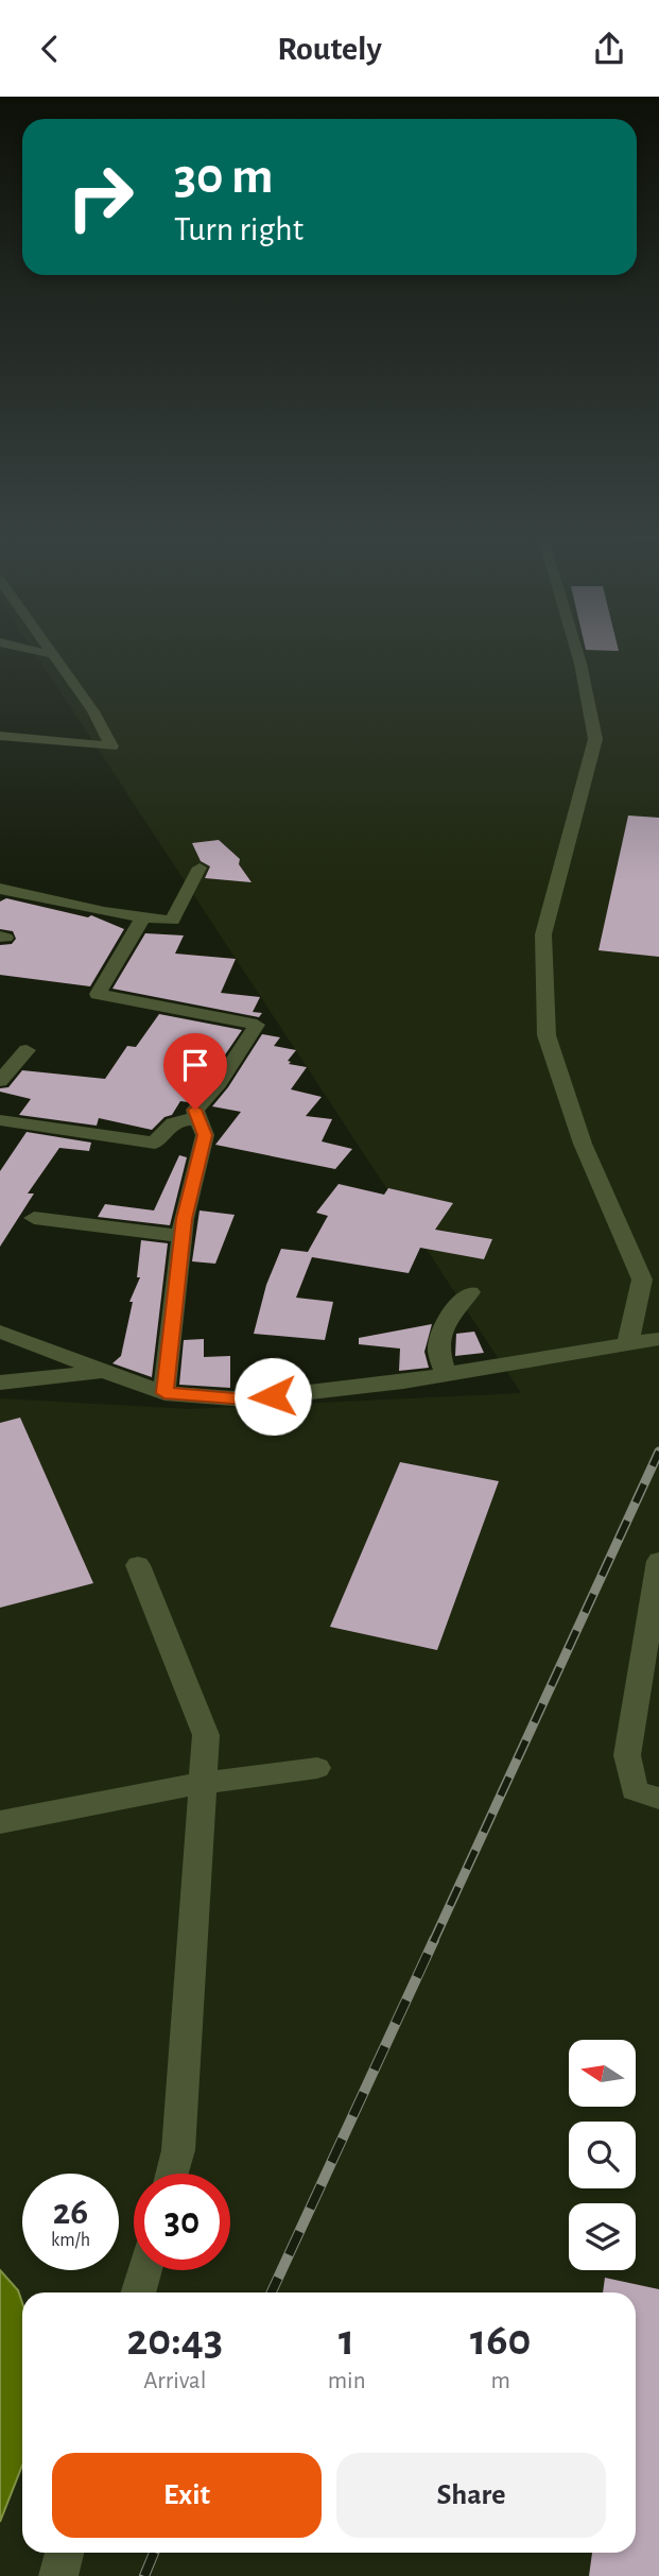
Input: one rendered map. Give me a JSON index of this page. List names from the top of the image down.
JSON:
{
  "north": "left",
  "page": {
    "header": "Routely",
    "turn": ["30 m", "Turn right"],
    "speed": "26 km/h",
    "limit": "30",
    "eta": [
      "20:43",
      "Arrival",
      "1",
      "min",
      "160",
      "m"
    ],
    "buttons": ["Exit", "Share"]
  }
}
